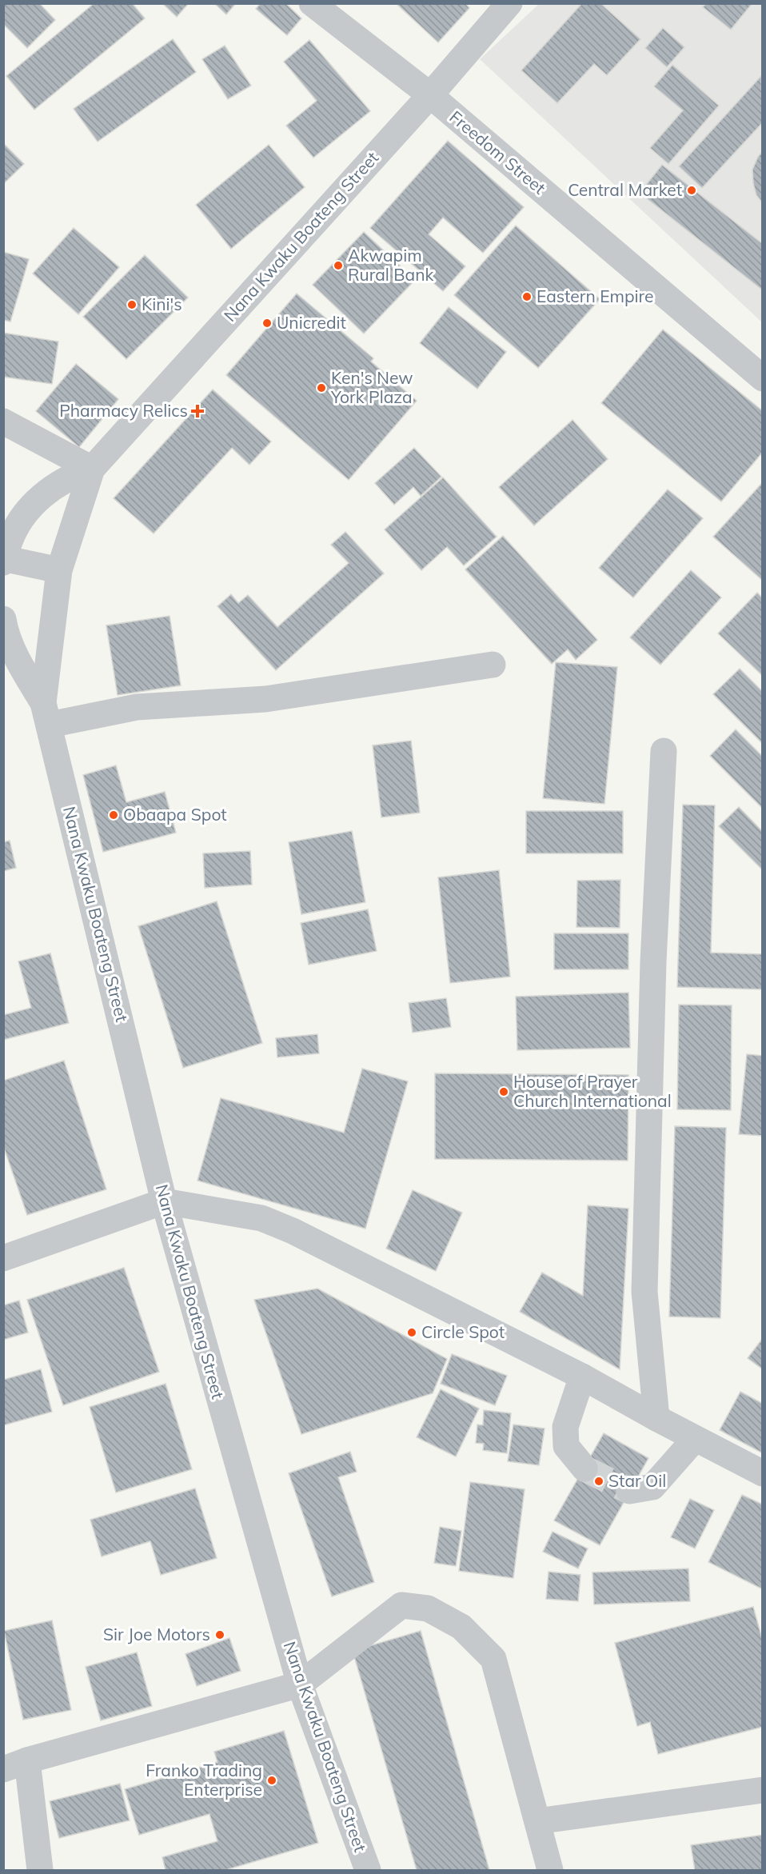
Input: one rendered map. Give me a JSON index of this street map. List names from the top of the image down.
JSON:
{
  "streets": {
    "street": ["Freedom Street", "Nana Kwaku Boateng Street"]
  },
  "crossings": [
    ["Freedom Street", "Nana Kwaku Boateng Street"]
  ],
  "places": {
    "other": [
      "Central Market",
      "Akwapim Rural Bank",
      "Eastern Empire",
      "Kini's",
      "Unicredit",
      "Ken's New York Plaza",
      "Obaapa Spot",
      "House of Prayer Church International",
      "Circle Spot",
      "Star Oil",
      "Sir Joe Motors",
      "Franko Trading Enterprise"
    ],
    "health": ["Pharmacy Relics"]
  }
}
